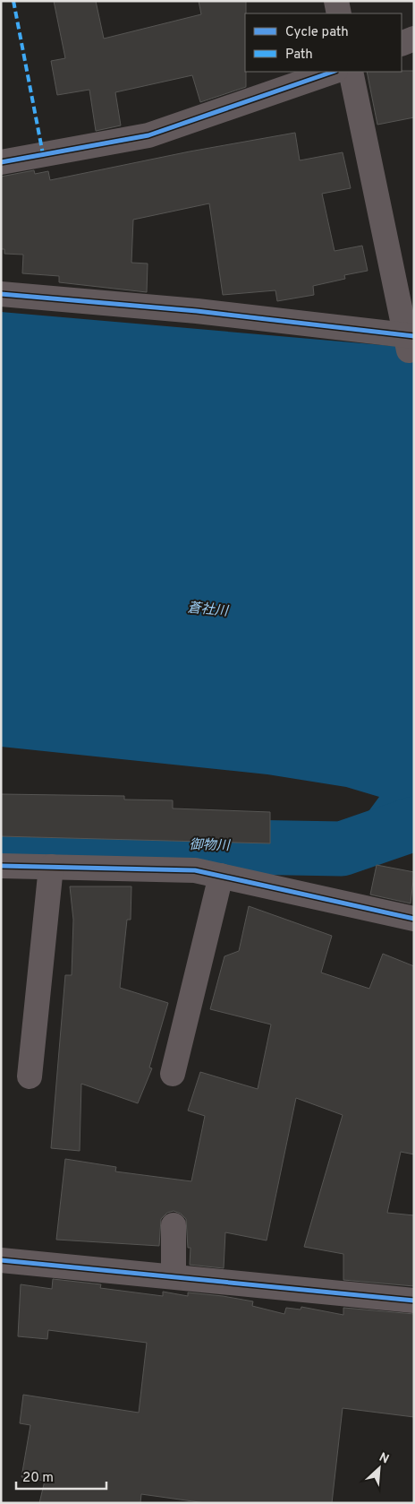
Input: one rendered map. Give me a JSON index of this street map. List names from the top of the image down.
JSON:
{
  "water": ["蒼社川", "御物川"],
  "legend": ["Cycle path", "Path"],
  "scale_bar": "20 m",
  "north": "top right"
}
